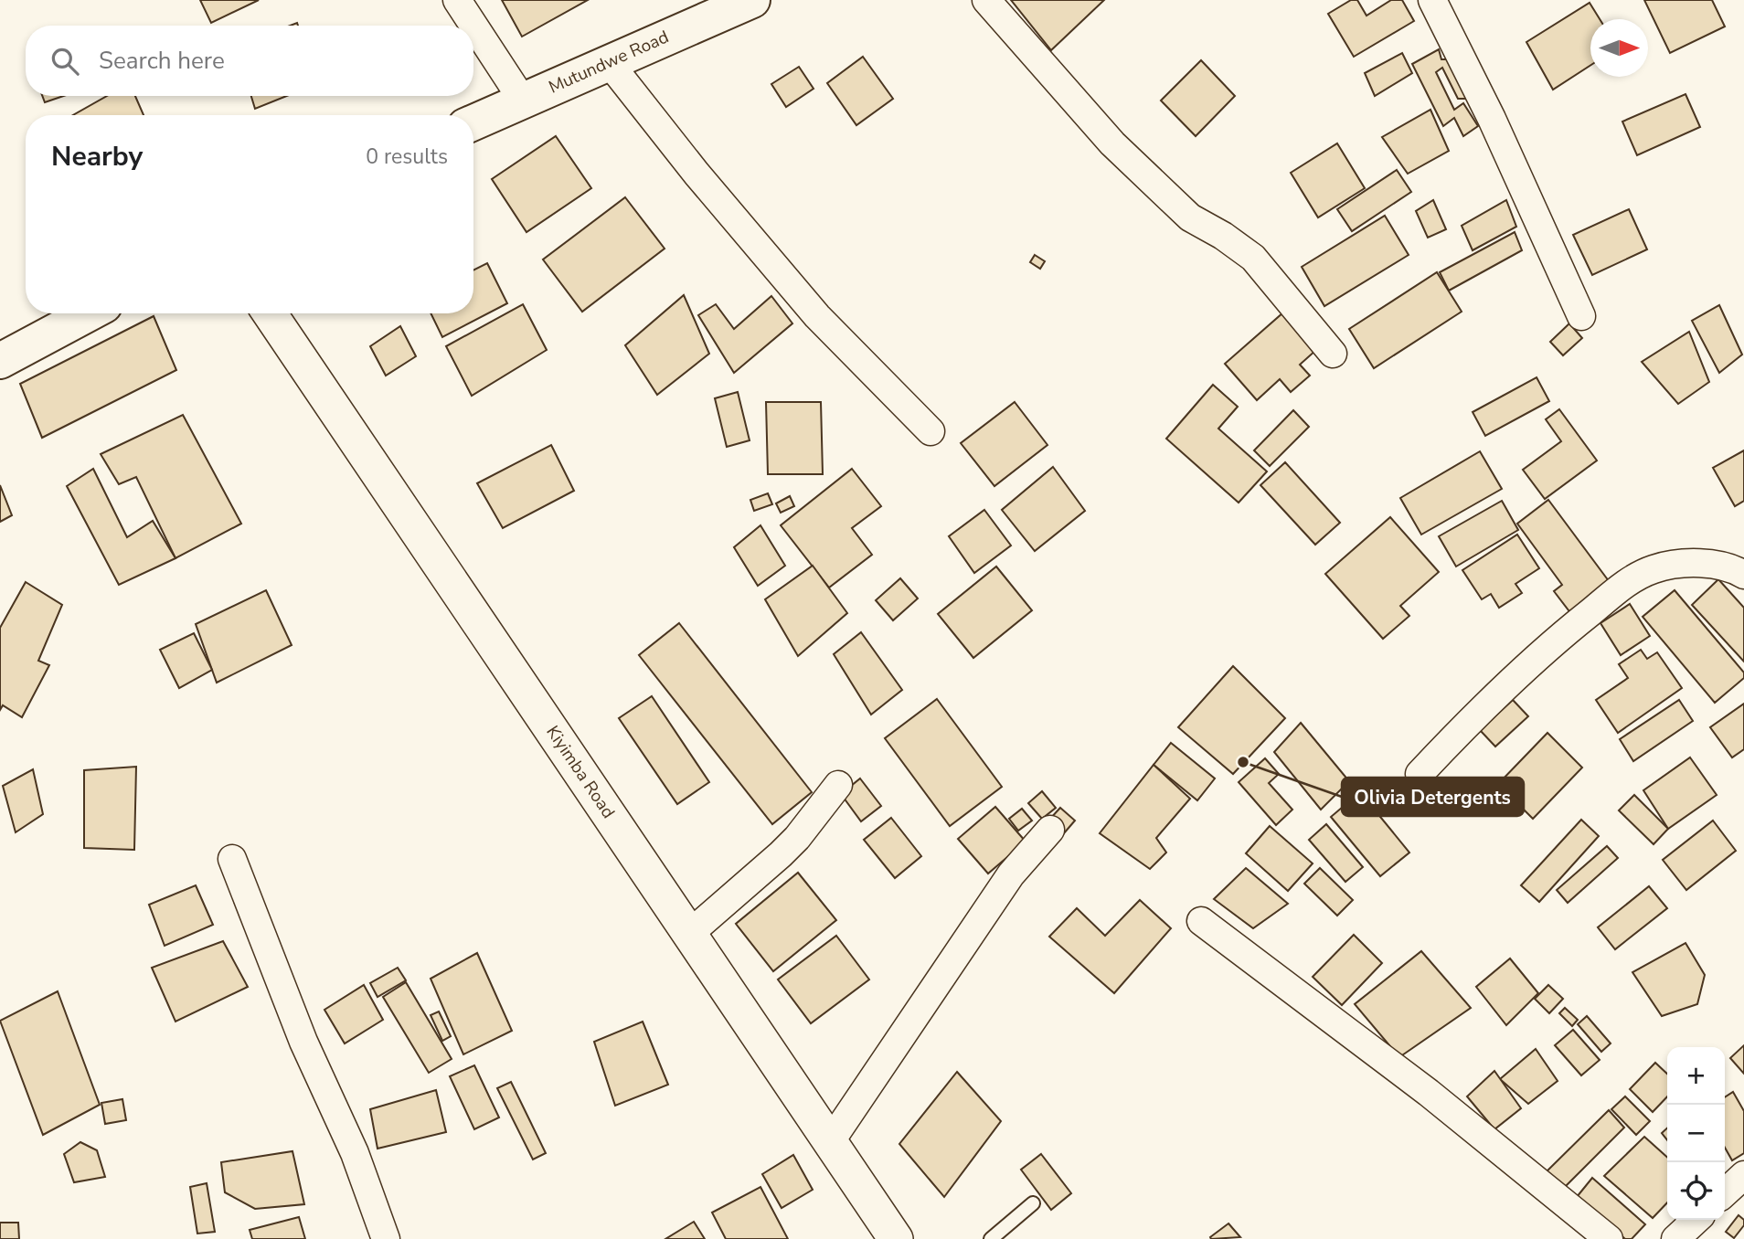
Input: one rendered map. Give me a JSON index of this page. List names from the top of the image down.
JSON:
{
  "streets": {
    "main road": ["Mutundwe Road"],
    "street": ["Kiyimba Road"]
  },
  "places": ["Olivia Detergents"],
  "north": "right",
  "page": {
    "search": "Search here",
    "heading": ["Nearby", "0 results"],
    "map_buttons": ["+", "−"]
  }
}
